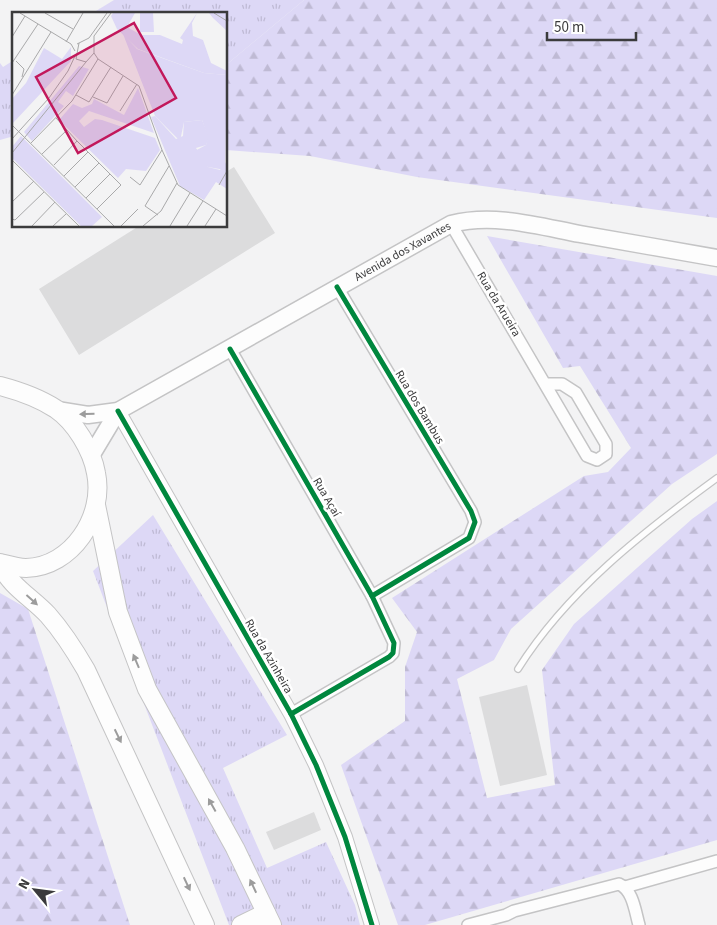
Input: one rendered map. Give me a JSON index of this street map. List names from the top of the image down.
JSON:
{
  "streets": {
    "main road": ["Avenida dos Xavantes"],
    "street": [
      "Rua da Arueira",
      "Rua dos Bambus",
      "Rua Açaí",
      "Rua da Azinheira"
    ]
  },
  "crossings": [
    ["Avenida dos Xavantes", "Rua da Arueira"],
    ["Avenida dos Xavantes", "Rua dos Bambus"],
    ["Avenida dos Xavantes", "Rua Açaí"],
    ["Avenida dos Xavantes", "Rua da Azinheira"],
    ["Rua dos Bambus", "Rua Açaí"],
    ["Rua Açaí", "Rua da Azinheira"]
  ],
  "scale_bar": "50 m",
  "north": "top left"
}
